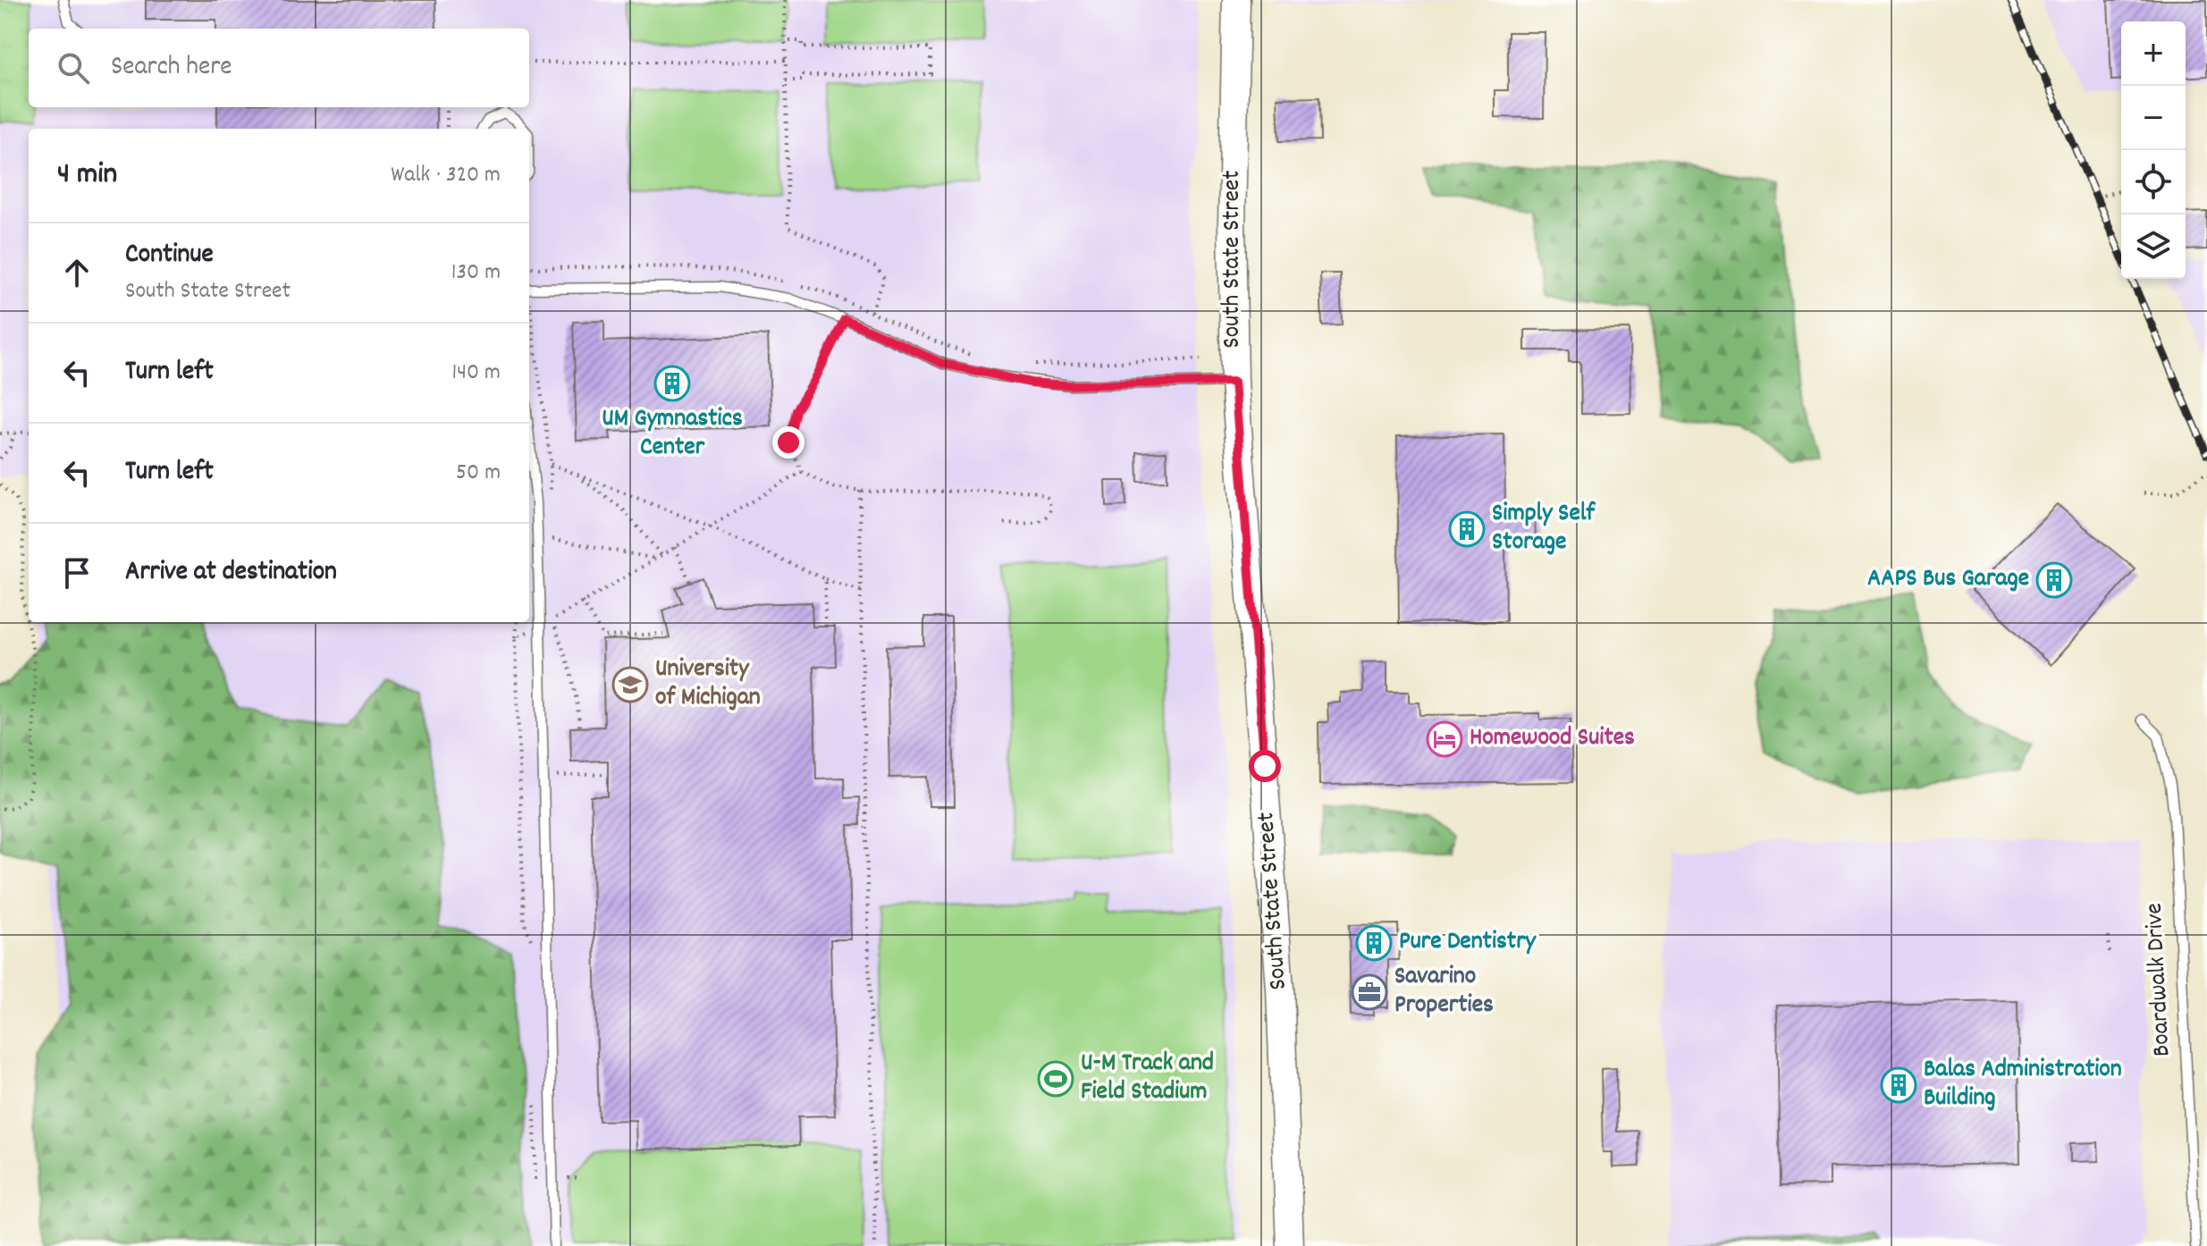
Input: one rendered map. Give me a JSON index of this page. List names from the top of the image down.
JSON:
{
  "streets": {
    "main road": ["South State Street"],
    "lane": ["Boardwalk Drive"]
  },
  "places": {
    "building": [
      "UM Gymnastics Center",
      "Simply Self Storage",
      "AAPS Bus Garage",
      "Pure Dentistry",
      "Balas Administration Building"
    ],
    "school or university": ["University of Michigan"],
    "hotel": ["Homewood Suites"],
    "office": ["Savarino Properties"],
    "sports": ["U-M Track and Field Stadium"]
  },
  "page": {
    "map_buttons": ["+", "−"],
    "search": "Search here",
    "heading": ["4 min", "Walk · 320 m"],
    "list": [
      ["Continue", "South State Street", "130 m"],
      ["Turn left", "140 m"],
      ["Turn left", "50 m"],
      "Arrive at destination"
    ]
  }
}
